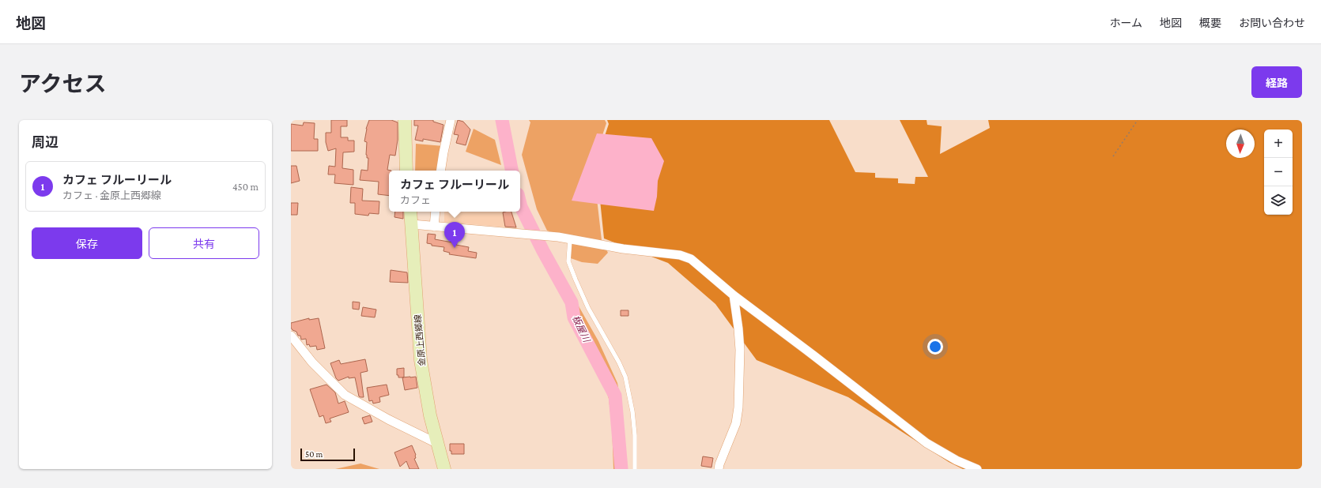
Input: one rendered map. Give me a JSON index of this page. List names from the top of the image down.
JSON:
{
  "streets": {
    "main road": ["金原上西郷線"]
  },
  "water": ["板屋川"],
  "scale_bar": "50 m",
  "north": "bottom",
  "page": {
    "header": "地図",
    "nav": [
      "ホーム",
      "地図",
      "概要",
      "お問い合わせ"
    ],
    "title": "アクセス",
    "buttons": [
      "経路",
      ["保存", "共有"]
    ],
    "heading": "周辺",
    "map_buttons": ["+", "−"],
    "list": [
      {
        "mark": "1",
        "name": "カフェ フルーリール",
        "note": "カフェ · 金原上西郷線",
        "value": "450 m"
      }
    ],
    "popup": ["カフェ フルーリール", "カフェ"],
    "pins": "1",
    "scale": "50 m"
  }
}
